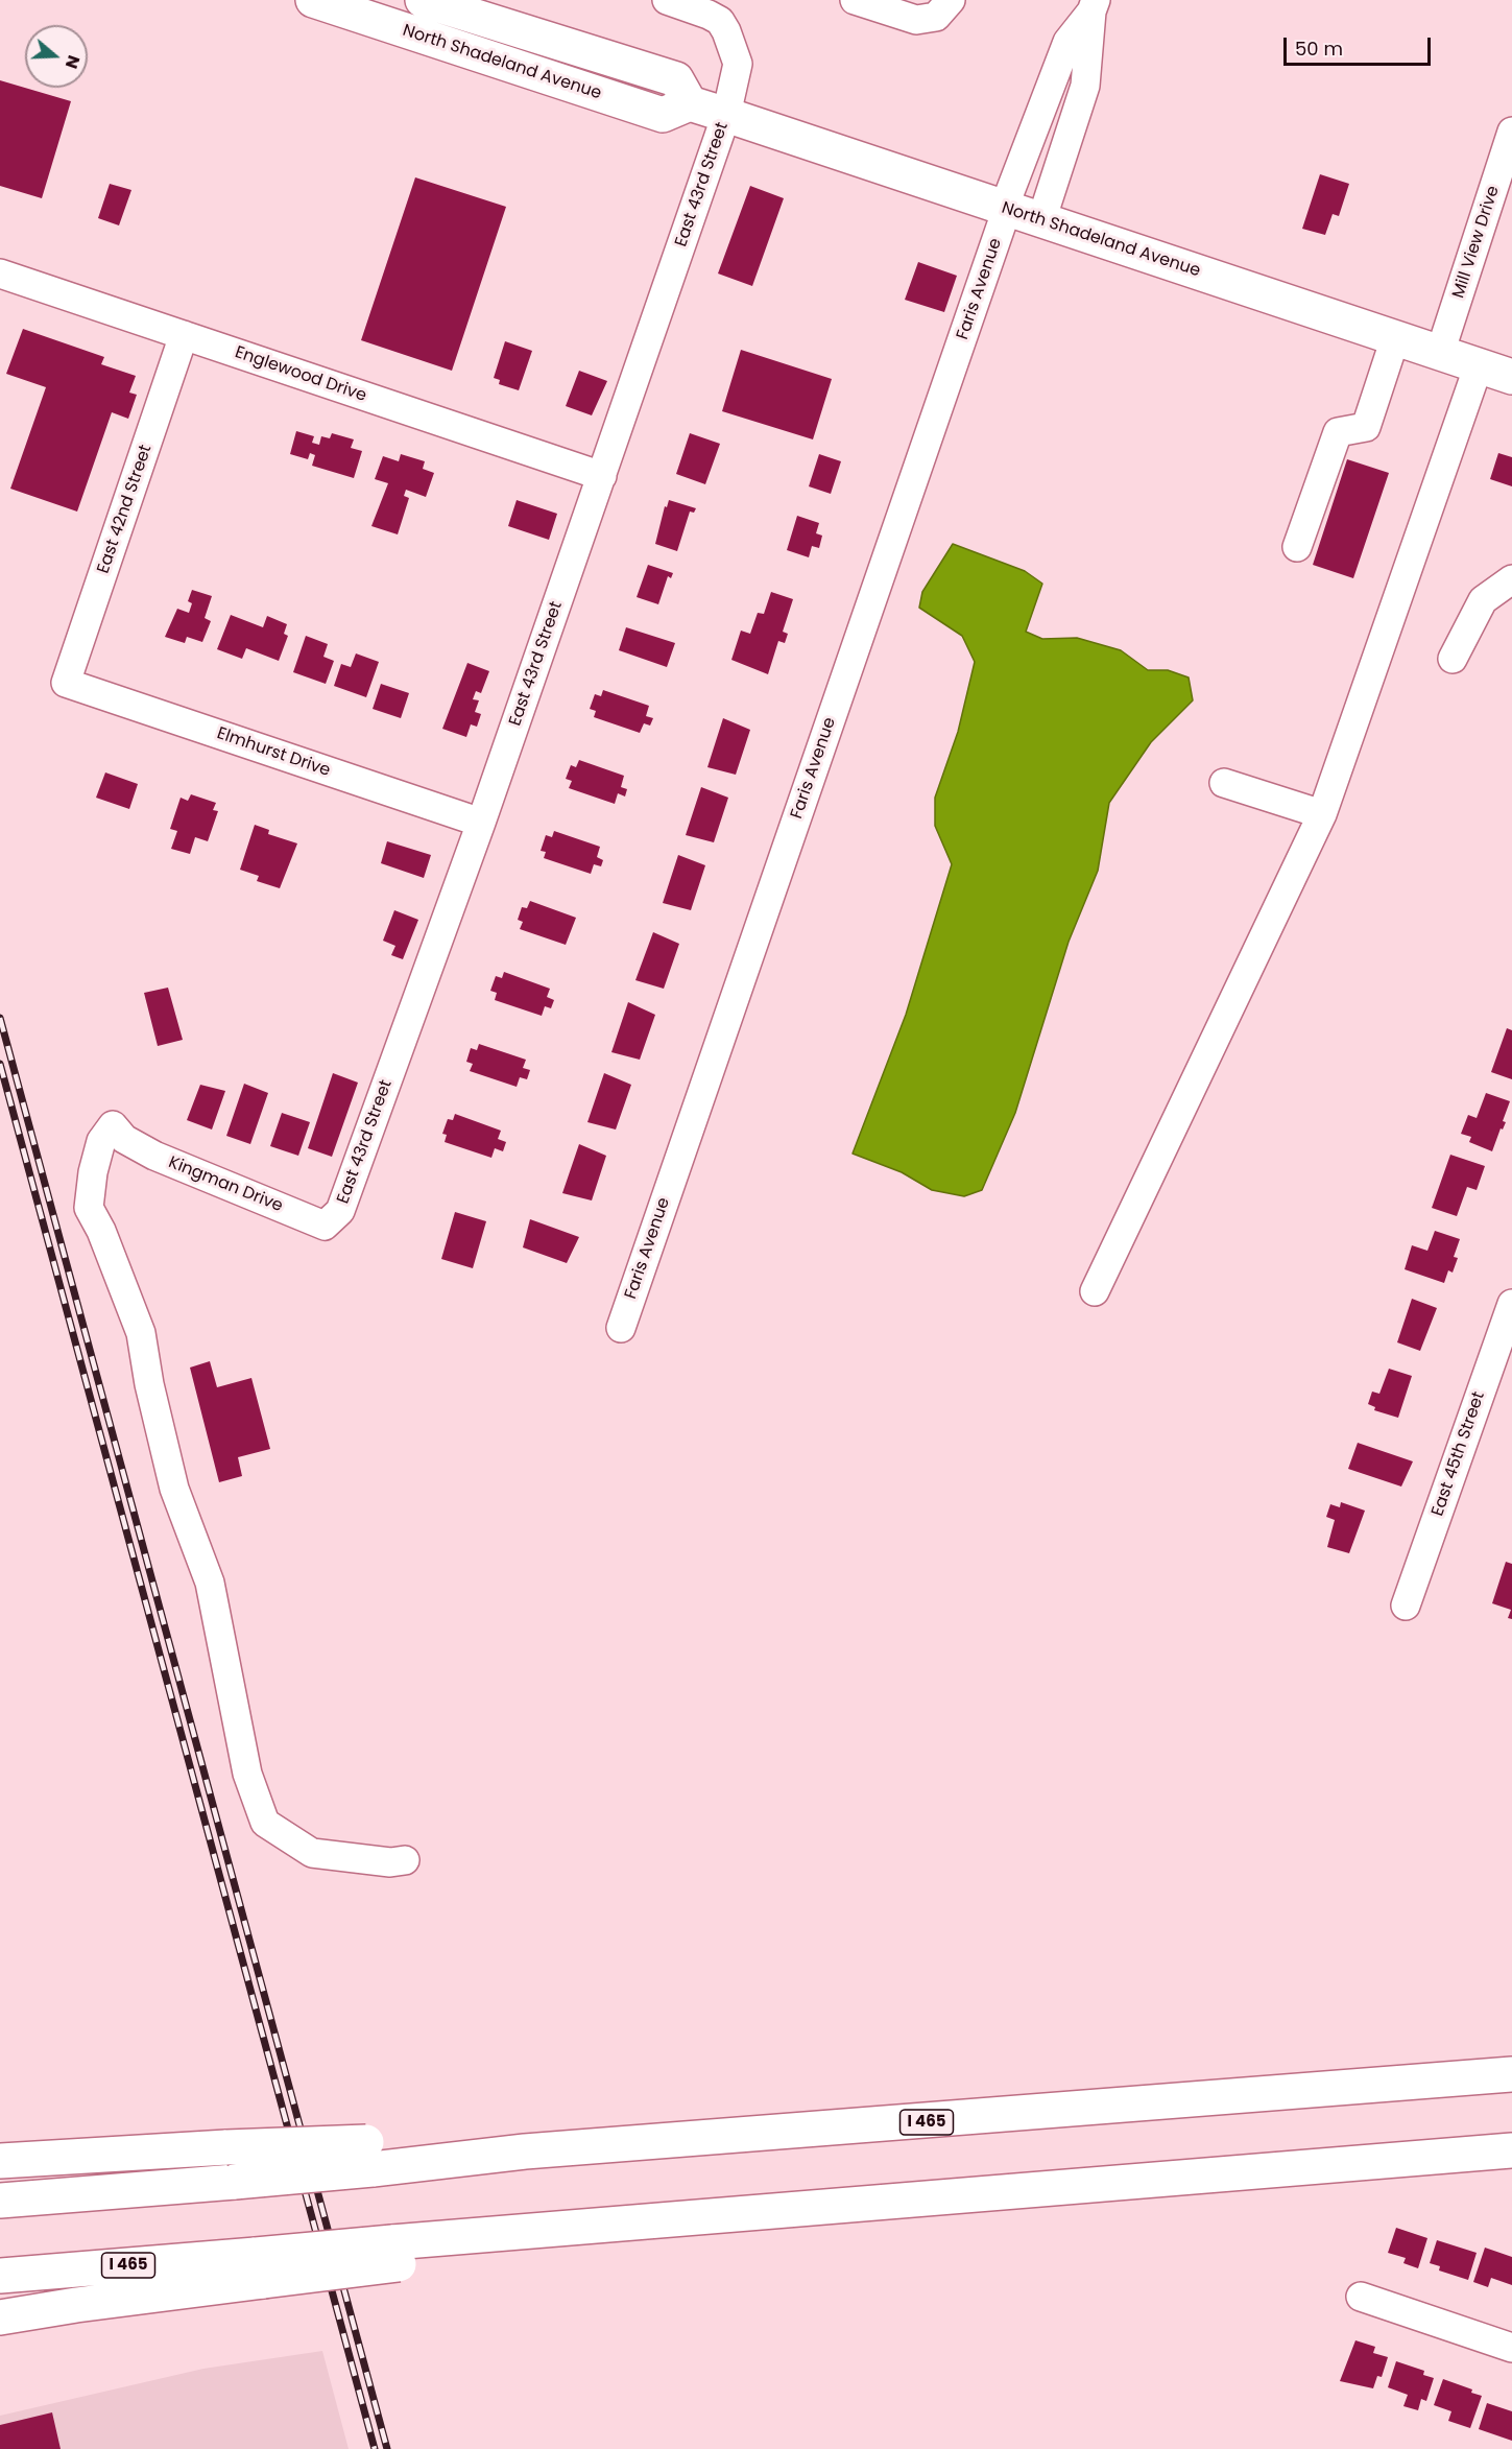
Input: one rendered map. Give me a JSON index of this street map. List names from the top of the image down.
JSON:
{
  "streets": {
    "main road": ["North Shadeland Avenue", "I 465"],
    "street": [
      "East 43rd Street",
      "Mill View Drive",
      "Faris Avenue",
      "Englewood Drive",
      "East 42nd Street",
      "Elmhurst Drive",
      "Kingman Drive",
      "East 45th Street"
    ]
  },
  "crossings": [
    ["North Shadeland Avenue", "East 43rd Street"],
    ["North Shadeland Avenue", "Mill View Drive"],
    ["North Shadeland Avenue", "Faris Avenue"],
    ["East 43rd Street", "Englewood Drive"],
    ["East 43rd Street", "Elmhurst Drive"],
    ["East 43rd Street", "Kingman Drive"],
    ["Englewood Drive", "East 42nd Street"],
    ["East 42nd Street", "Elmhurst Drive"]
  ],
  "scale_bar": "50 m",
  "north": "right"
}
